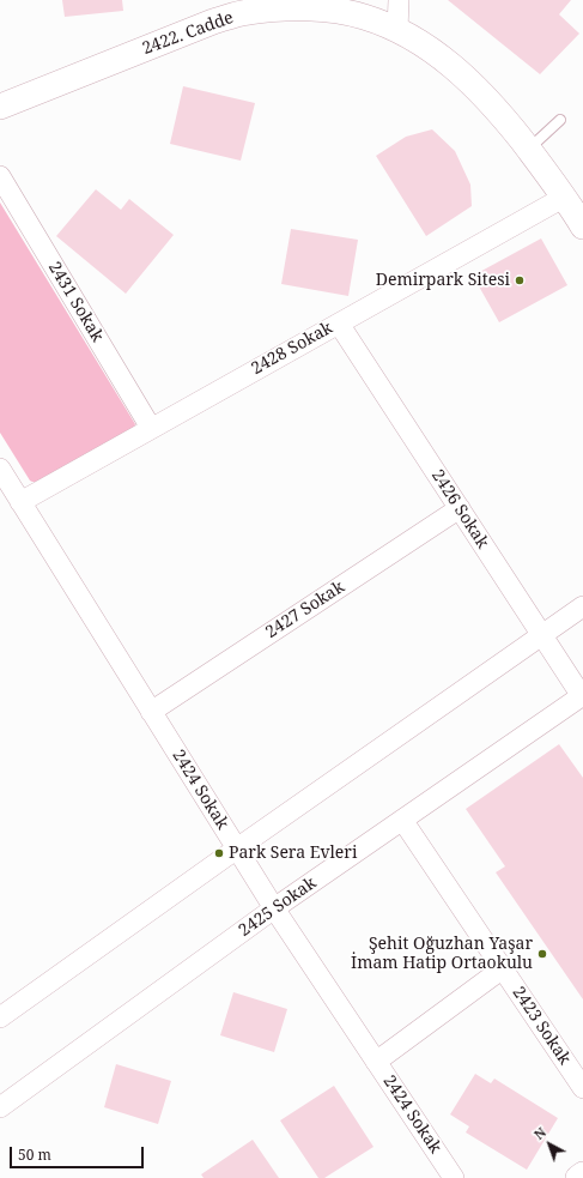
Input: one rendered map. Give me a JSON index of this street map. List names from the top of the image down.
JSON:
{
  "streets": {
    "street": [
      "2422. Cadde",
      "2431 Sokak",
      "2428 Sokak",
      "2426 Sokak",
      "2427 Sokak",
      "2424 Sokak",
      "2425 Sokak",
      "2423 Sokak"
    ]
  },
  "crossings": [
    ["2422. Cadde", "2428 Sokak"],
    ["2431 Sokak", "2428 Sokak"],
    ["2428 Sokak", "2426 Sokak"],
    ["2428 Sokak", "2424 Sokak"],
    ["2426 Sokak", "2427 Sokak"],
    ["2426 Sokak", "2425 Sokak"],
    ["2427 Sokak", "2424 Sokak"],
    ["2424 Sokak", "2425 Sokak"],
    ["2425 Sokak", "2423 Sokak"]
  ],
  "places": ["Demirpark Sitesi", "Park Sera Evleri", "Şehit Oğuzhan Yaşar İmam Hatip Ortaokulu"],
  "scale_bar": "50 m",
  "north": "top left"
}
